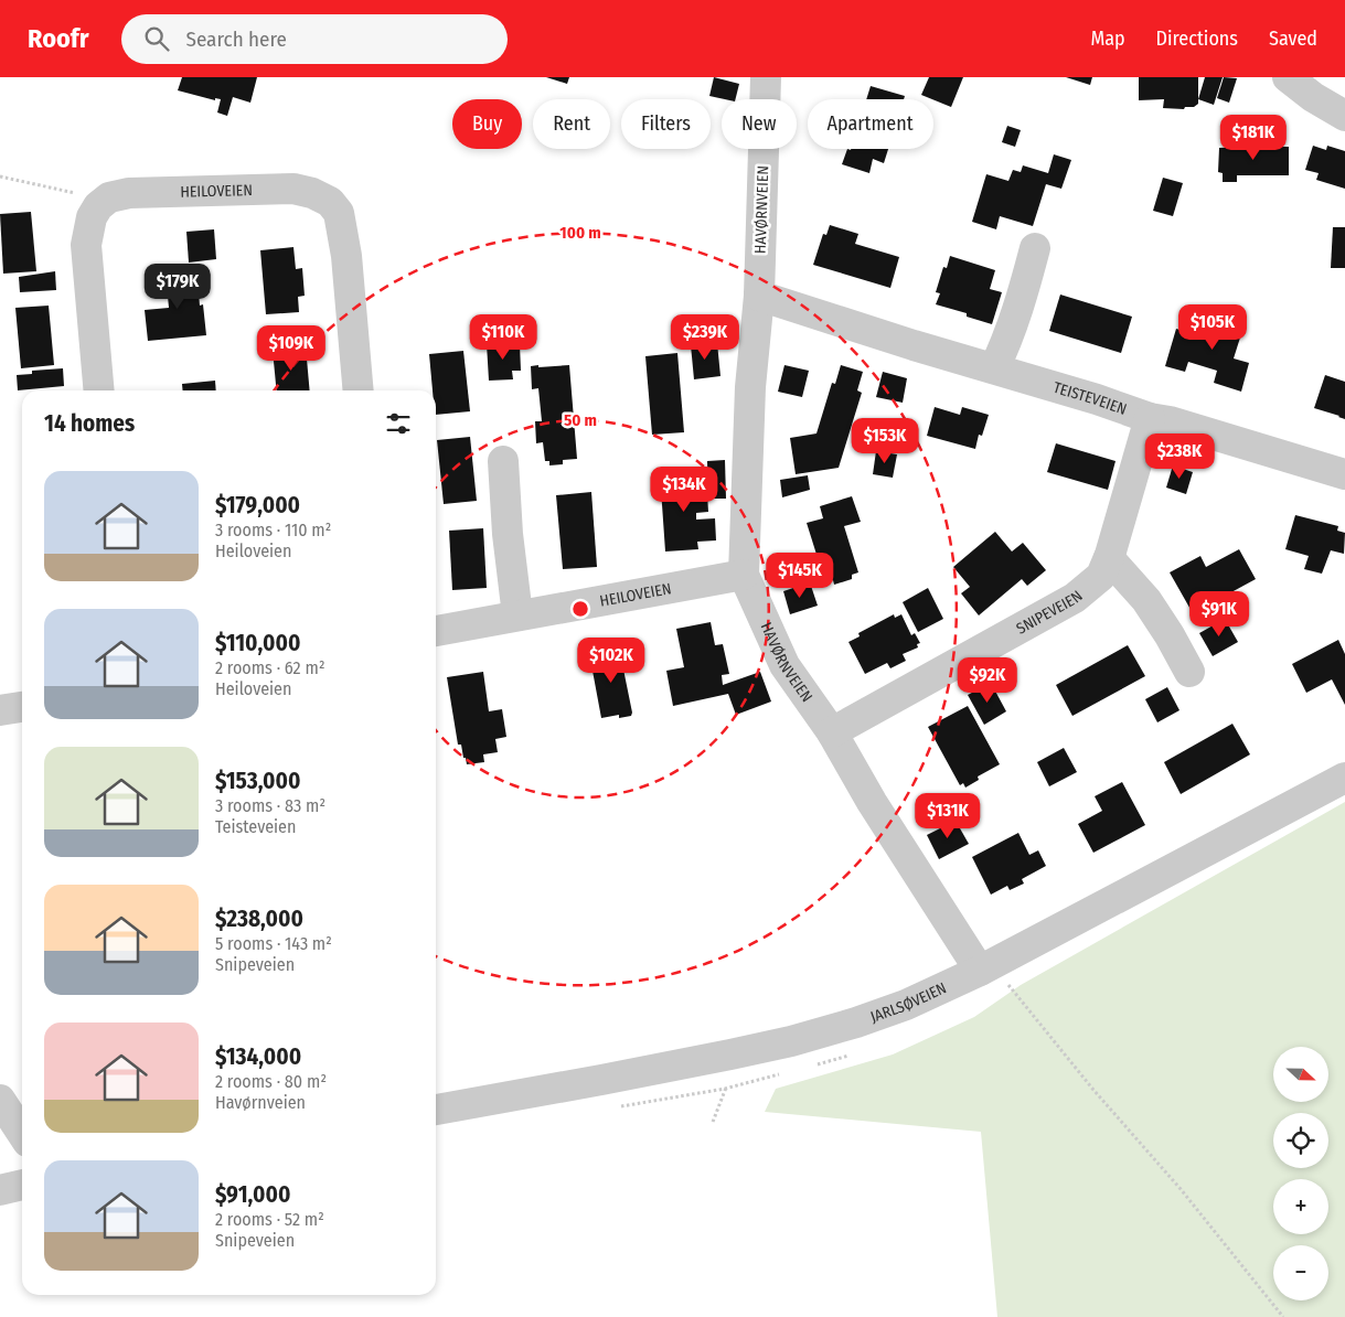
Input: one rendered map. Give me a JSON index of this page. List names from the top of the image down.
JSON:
{
  "streets": {
    "street": [
      "HEILOVEIEN",
      "HAVØRNVEIEN",
      "TEISTEVEIEN",
      "SNIPEVEIEN",
      "JARLSØVEIEN"
    ]
  },
  "crossings": [
    ["HEILOVEIEN", "HAVØRNVEIEN"],
    ["HAVØRNVEIEN", "TEISTEVEIEN"],
    ["HAVØRNVEIEN", "SNIPEVEIEN"],
    ["HAVØRNVEIEN", "JARLSØVEIEN"],
    ["TEISTEVEIEN", "SNIPEVEIEN"]
  ],
  "north": "right",
  "page": {
    "header": "Roofr",
    "search": "Search here",
    "nav": ["Map", "Directions", "Saved"],
    "chip": [
      "Buy",
      "Rent",
      "Filters",
      "New",
      "Apartment"
    ],
    "price": [
      "$181K",
      "$179K",
      "$105K",
      "$110K",
      "$239K",
      "$109K",
      "$153K",
      "$238K",
      "$134K",
      "$145K",
      "$91K",
      "$102K",
      "$92K",
      "$131K"
    ],
    "heading": "14 homes",
    "list": [
      {
        "name": "$179,000",
        "note": "3 rooms · 110 m² · Heiloveien"
      },
      {
        "name": "$110,000",
        "note": "2 rooms · 62 m² · Heiloveien"
      },
      {
        "name": "$153,000",
        "note": "3 rooms · 83 m² · Teisteveien"
      },
      {
        "name": "$238,000",
        "note": "5 rooms · 143 m² · Snipeveien"
      },
      {
        "name": "$134,000",
        "note": "2 rooms · 80 m² · Havørnveien"
      },
      {
        "name": "$91,000",
        "note": "2 rooms · 52 m² · Snipeveien"
      }
    ],
    "map_buttons": ["+", "−"]
  },
  "rings": ["100 m", "50 m"]
}
